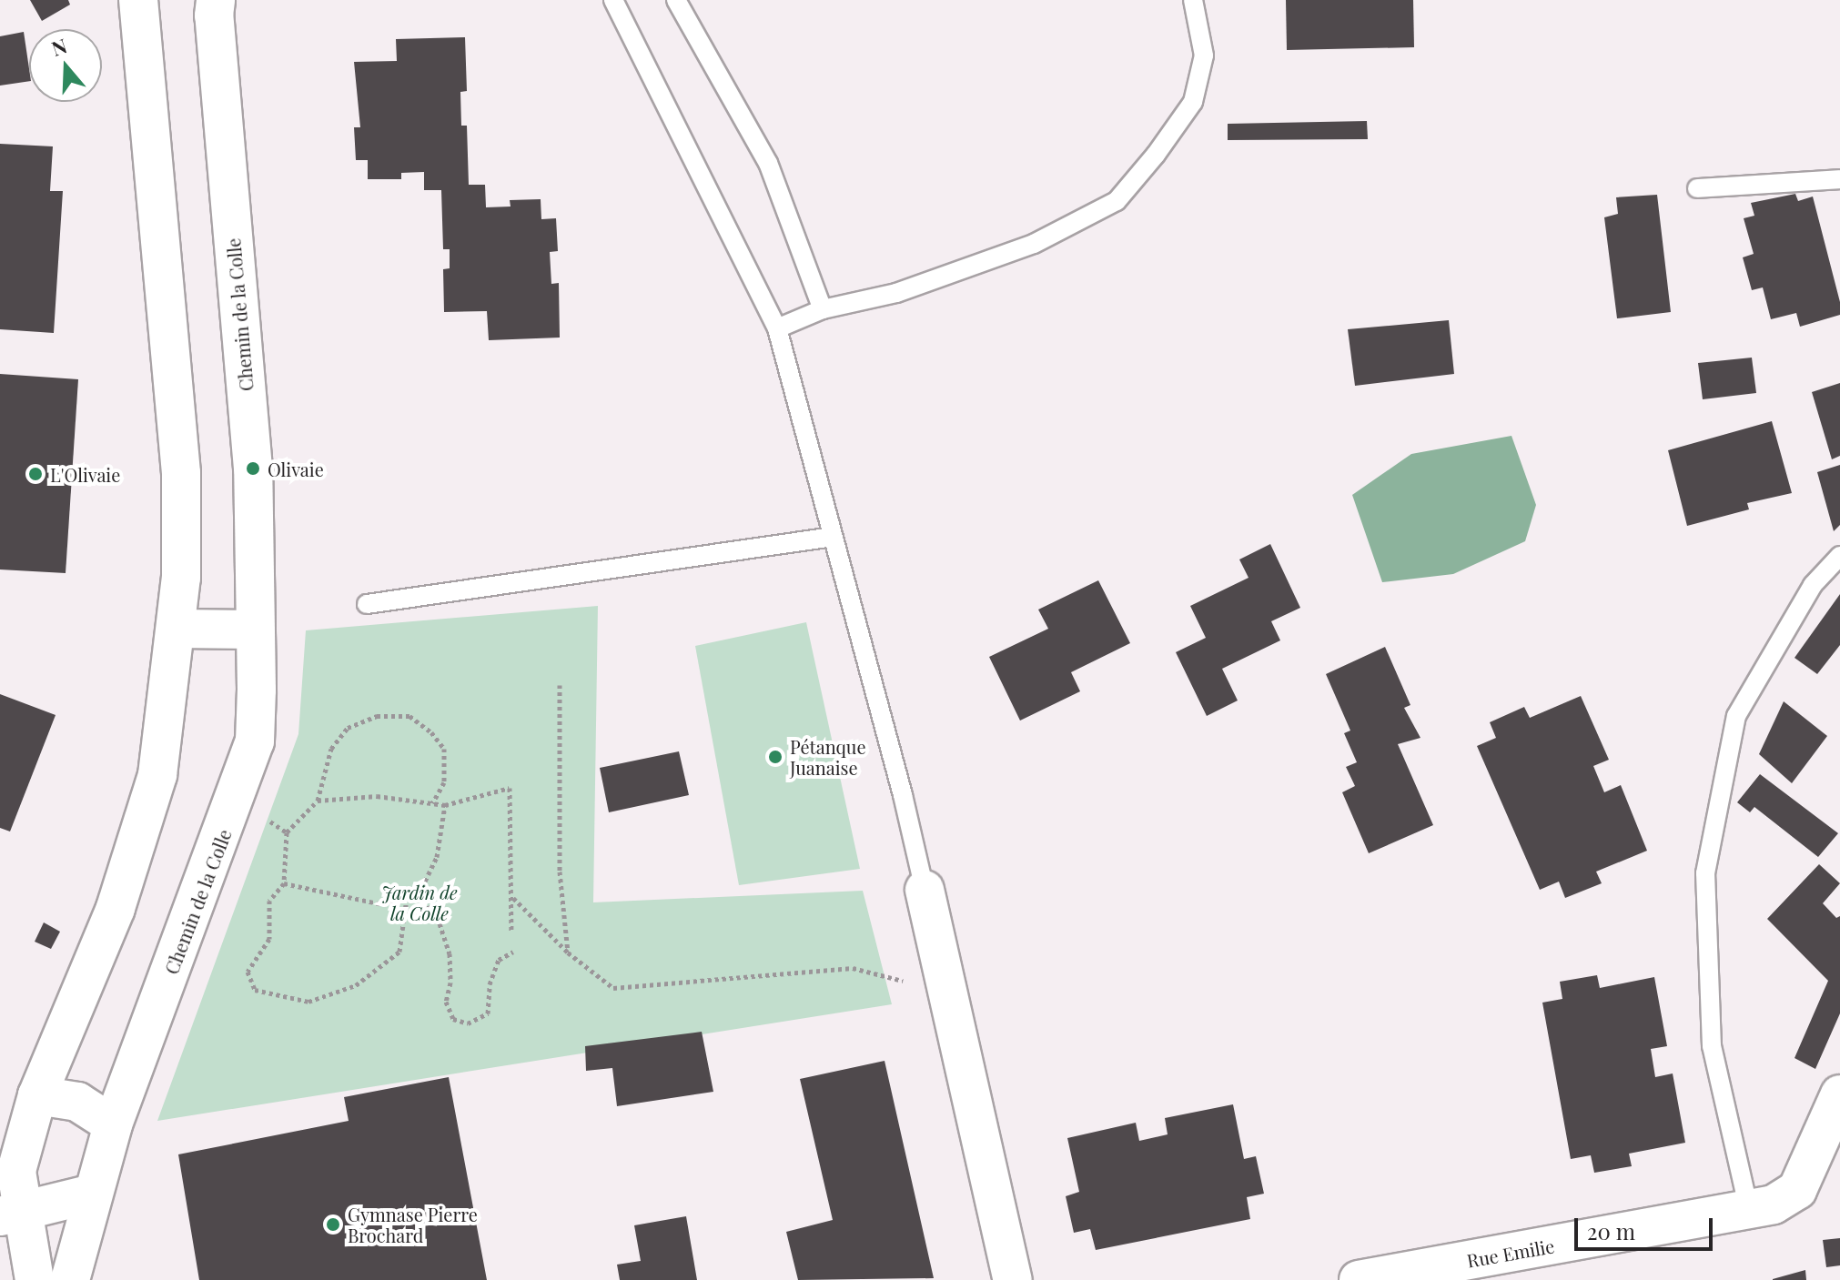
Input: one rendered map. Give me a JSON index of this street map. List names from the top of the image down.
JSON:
{
  "streets": {
    "street": ["Chemin de la Colle", "Rue Emilie"]
  },
  "parks": ["Jardin de la Colle"],
  "places": [
    "Olivaie",
    "L'Olivaie",
    "Pétanque Juanaise",
    "Gymnase Pierre Brochard"
  ],
  "scale_bar": "20 m",
  "north": "top"
}
